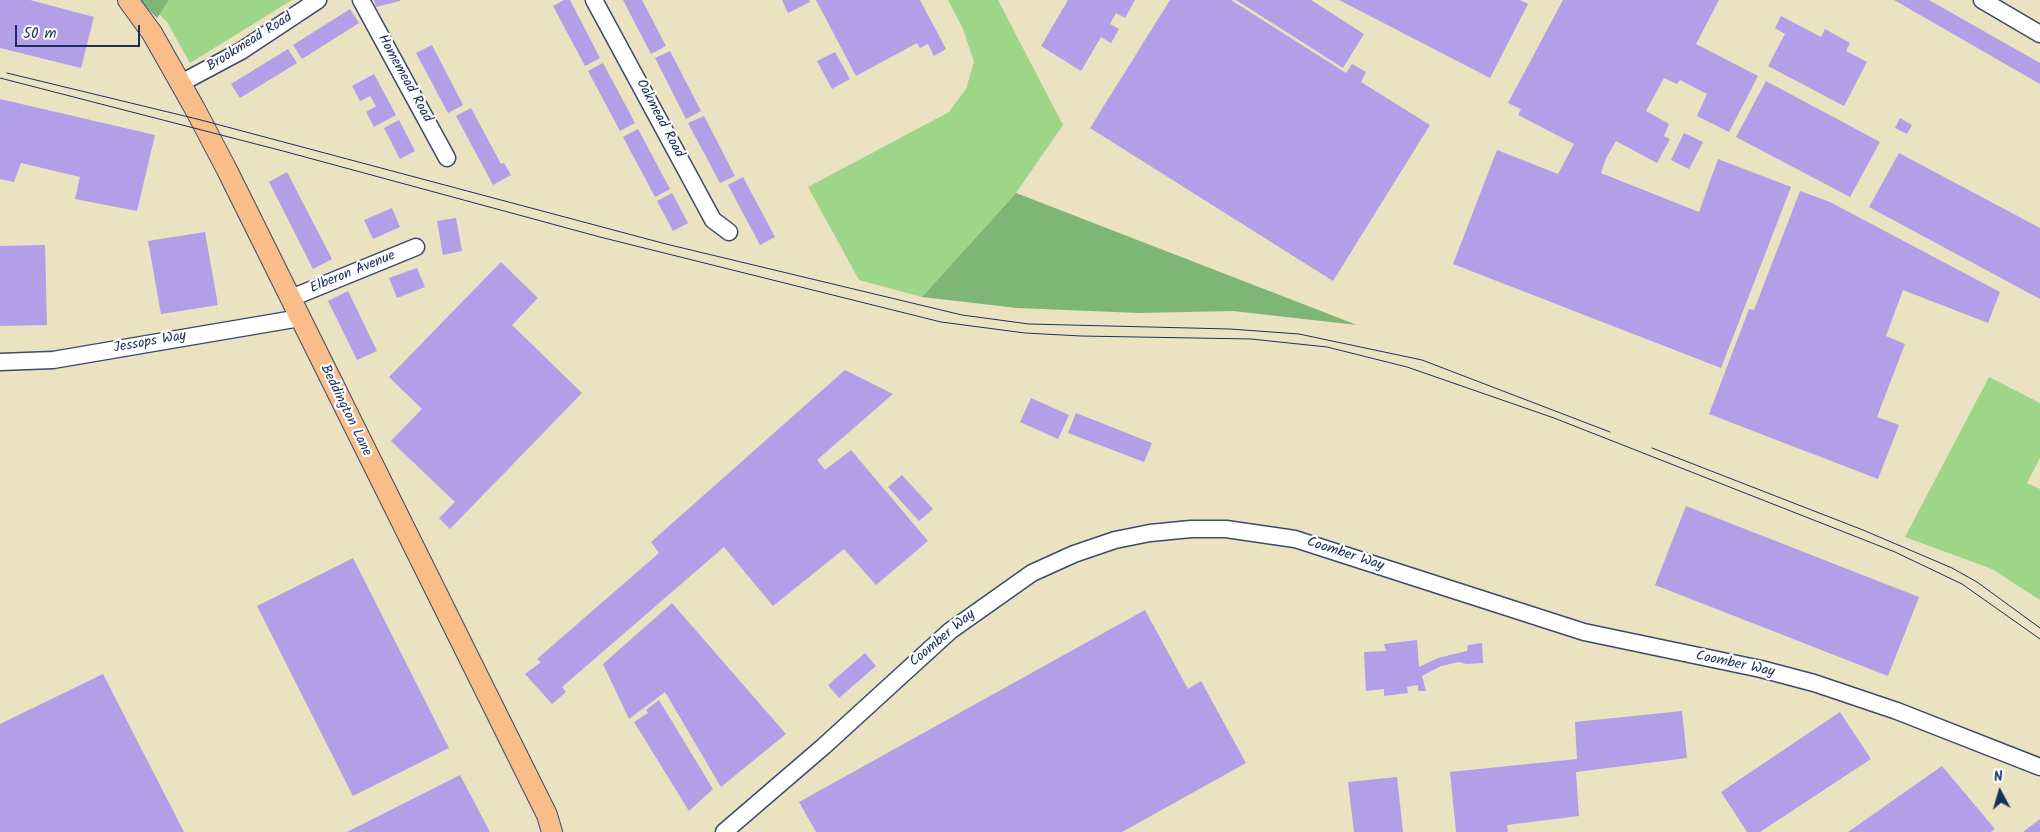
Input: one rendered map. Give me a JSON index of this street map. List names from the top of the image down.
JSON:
{
  "streets": {
    "main road": ["Beddington Lane"],
    "street": [
      "Brookmead Road",
      "Homemead Road",
      "Oakmead Road",
      "Elberon Avenue",
      "Jessops Way",
      "Coomber Way"
    ]
  },
  "crossings": [
    ["Brookmead Road", "Beddington Lane"],
    ["Elberon Avenue", "Beddington Lane"],
    ["Jessops Way", "Beddington Lane"]
  ],
  "scale_bar": "50 m",
  "north": "top"
}
